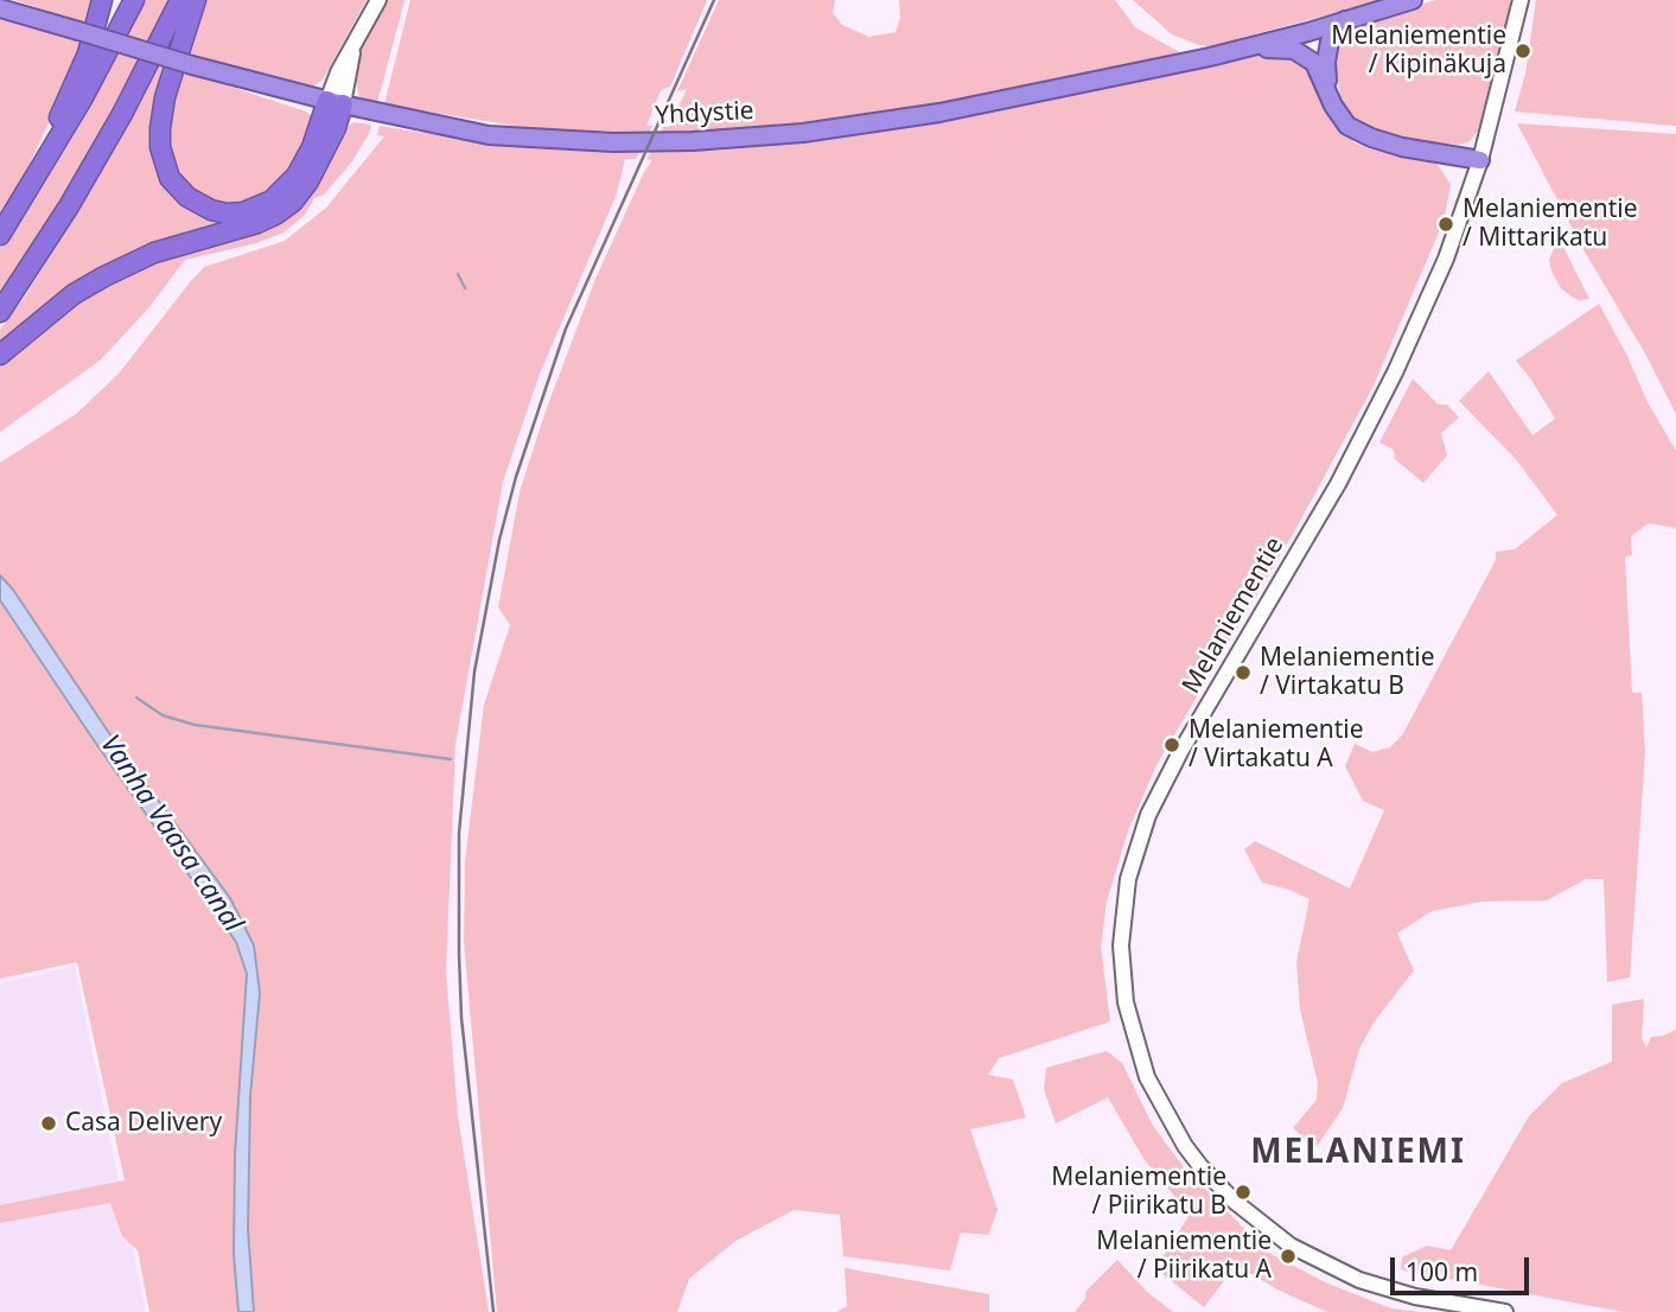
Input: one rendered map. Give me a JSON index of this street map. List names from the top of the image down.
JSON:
{
  "streets": {
    "highway": ["Yhdystie"],
    "main road": ["Melaniementie"]
  },
  "districts": ["MELANIEMI"],
  "water": ["Vanha Vaasa canal"],
  "places": [
    "Melaniementie / Kipinäkuja",
    "Melaniementie / Mittarikatu",
    "Melaniementie / Virtakatu B",
    "Melaniementie / Virtakatu A",
    "Casa Delivery",
    "Melaniementie / Piirikatu B",
    "Melaniementie / Piirikatu A"
  ],
  "scale_bar": "100 m"
}
